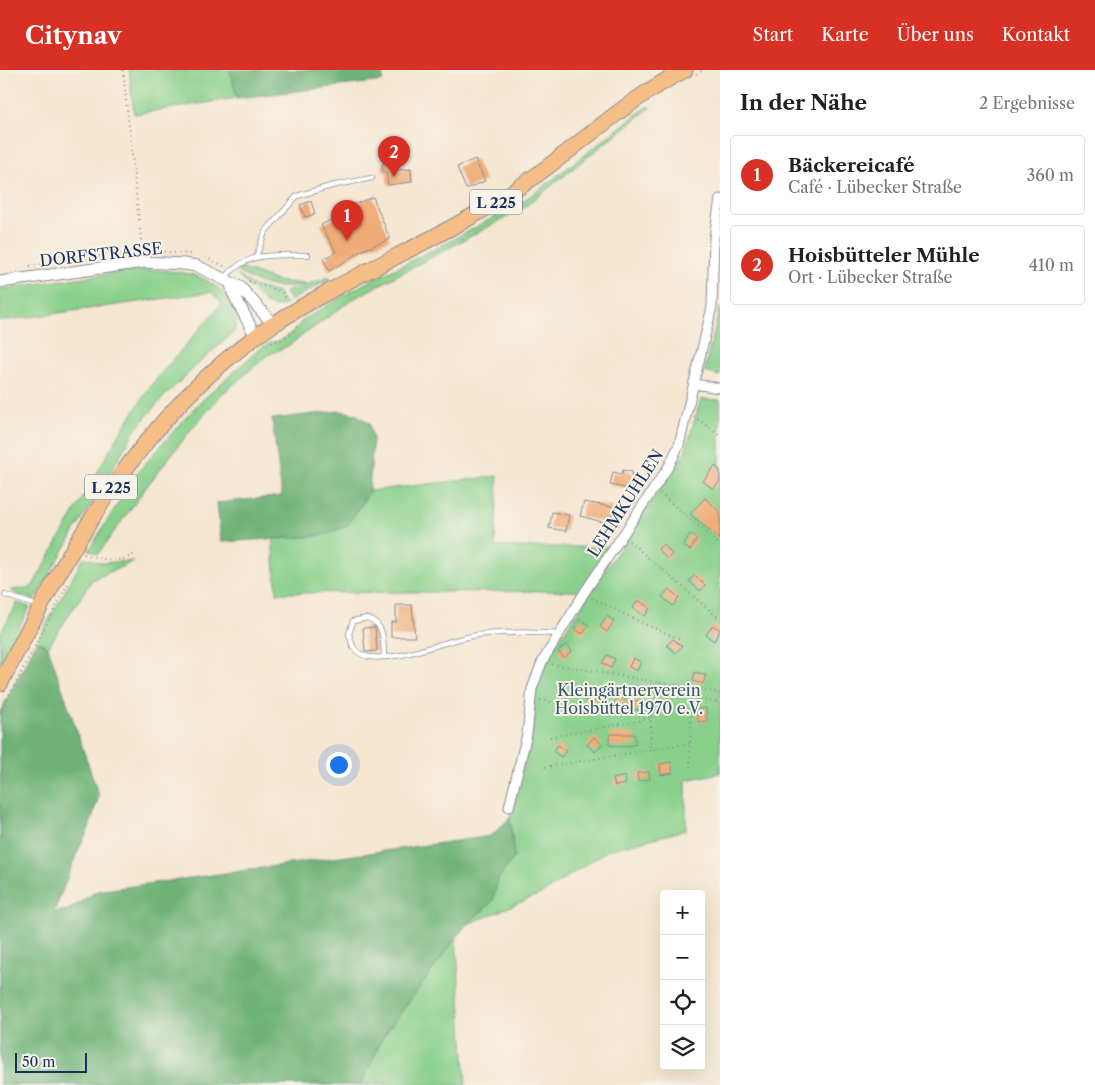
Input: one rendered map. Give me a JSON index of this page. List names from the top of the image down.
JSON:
{
  "streets": {
    "main road": ["L 225"],
    "street": ["DORFSTRASSE", "LEHMKUHLEN"]
  },
  "crossings": [
    ["L 225", "DORFSTRASSE"]
  ],
  "parks": ["Kleingärtnerverein Hoisbüttel 1970 e.V."],
  "scale_bar": "50 m",
  "page": {
    "header": "Citynav",
    "nav": [
      "Start",
      "Karte",
      "Über uns",
      "Kontakt"
    ],
    "heading": ["In der Nähe", "2 Ergebnisse"],
    "list": [
      {
        "mark": "1",
        "name": "Bäckereicafé",
        "note": "Café · Lübecker Straße",
        "value": "360 m"
      },
      {
        "mark": "2",
        "name": "Hoisbütteler Mühle",
        "note": "Ort · Lübecker Straße",
        "value": "410 m"
      }
    ],
    "pins": ["2", "1"],
    "map_buttons": ["+", "−"],
    "scale": "50 m"
  }
}
